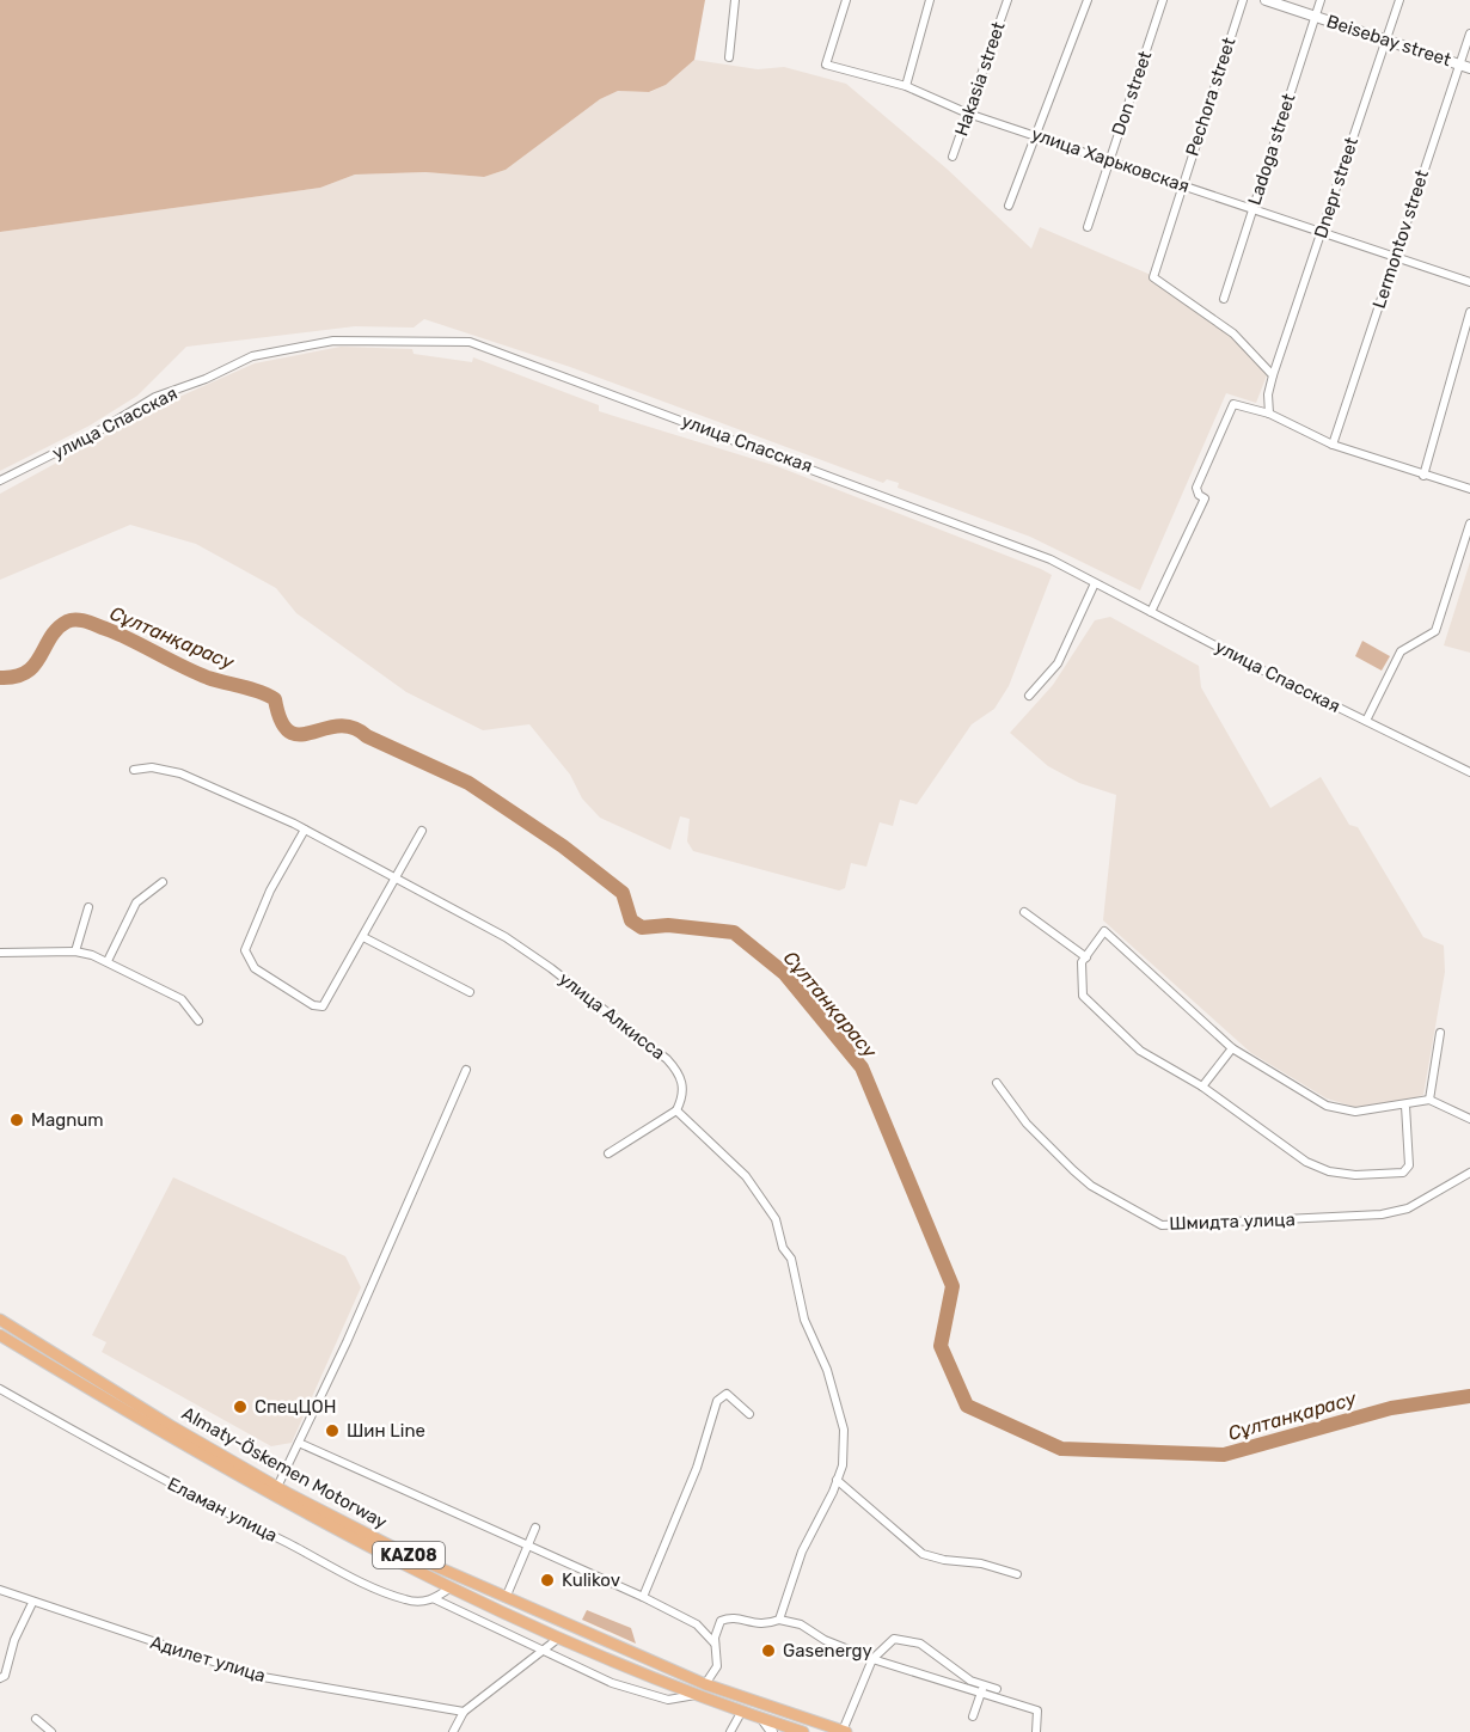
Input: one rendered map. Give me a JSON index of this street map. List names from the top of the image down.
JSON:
{
  "streets": {
    "main road": ["Almaty-Öskemen Motorway", "KAZ08"],
    "street": [
      "Beisebay street",
      "Hakasia street",
      "Don street",
      "Pechora street",
      "Ladoga street",
      "улица Харьковская",
      "Dnepr street",
      "Lermontov street",
      "улица Спасская",
      "улица Алкисса",
      "Шмидта улица",
      "Еламан улица",
      "Адилет улица"
    ]
  },
  "crossings": [
    ["Beisebay street", "Ladoga street"],
    ["Beisebay street", "Dnepr street"],
    ["Beisebay street", "Lermontov street"],
    ["Hakasia street", "улица Харьковская"],
    ["Don street", "улица Харьковская"],
    ["Pechora street", "улица Харьковская"],
    ["Pechora street", "Dnepr street"],
    ["Ladoga street", "улица Харьковская"],
    ["улица Харьковская", "Dnepr street"],
    ["улица Харьковская", "Lermontov street"]
  ],
  "water": ["Сұлтанқарасу"],
  "places": [
    "Magnum",
    "СпецЦОН",
    "Шин Line",
    "Kulikov",
    "Gasenergy"
  ]
}
